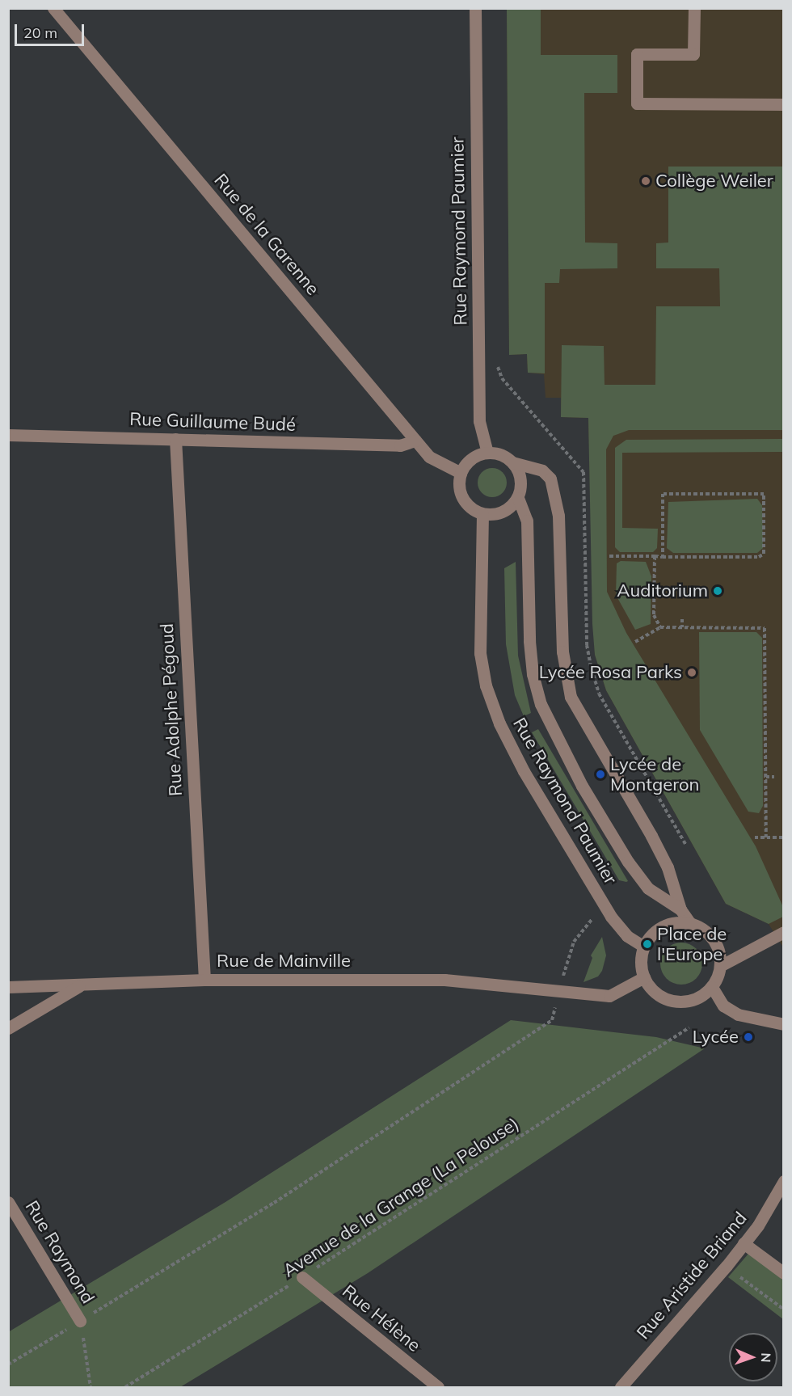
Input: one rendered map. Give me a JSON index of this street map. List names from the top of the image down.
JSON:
{
  "streets": {
    "street": [
      "Rue Raymond Paumier",
      "Rue de la Garenne",
      "Rue Guillaume Budé",
      "Rue Adolphe Pégoud",
      "Rue de Mainville",
      "Rue Raymond",
      "Rue Aristide Briand",
      "Rue Hélène"
    ],
    "path": ["Avenue de la Grange (La Pelouse)"]
  },
  "crossings": [
    ["Rue Raymond Paumier", "Rue de la Garenne"],
    ["Rue de la Garenne", "Rue Guillaume Budé"],
    ["Rue Guillaume Budé", "Rue Adolphe Pégoud"],
    ["Rue Adolphe Pégoud", "Rue de Mainville"],
    ["Avenue de la Grange (La Pelouse)", "Rue Hélène"]
  ],
  "places": [
    "Collège Weiler",
    "Auditorium",
    "Lycée Rosa Parks",
    "Lycée de Montgeron",
    "Place de l'Europe",
    "Lycée"
  ],
  "scale_bar": "20 m",
  "north": "right"
}
